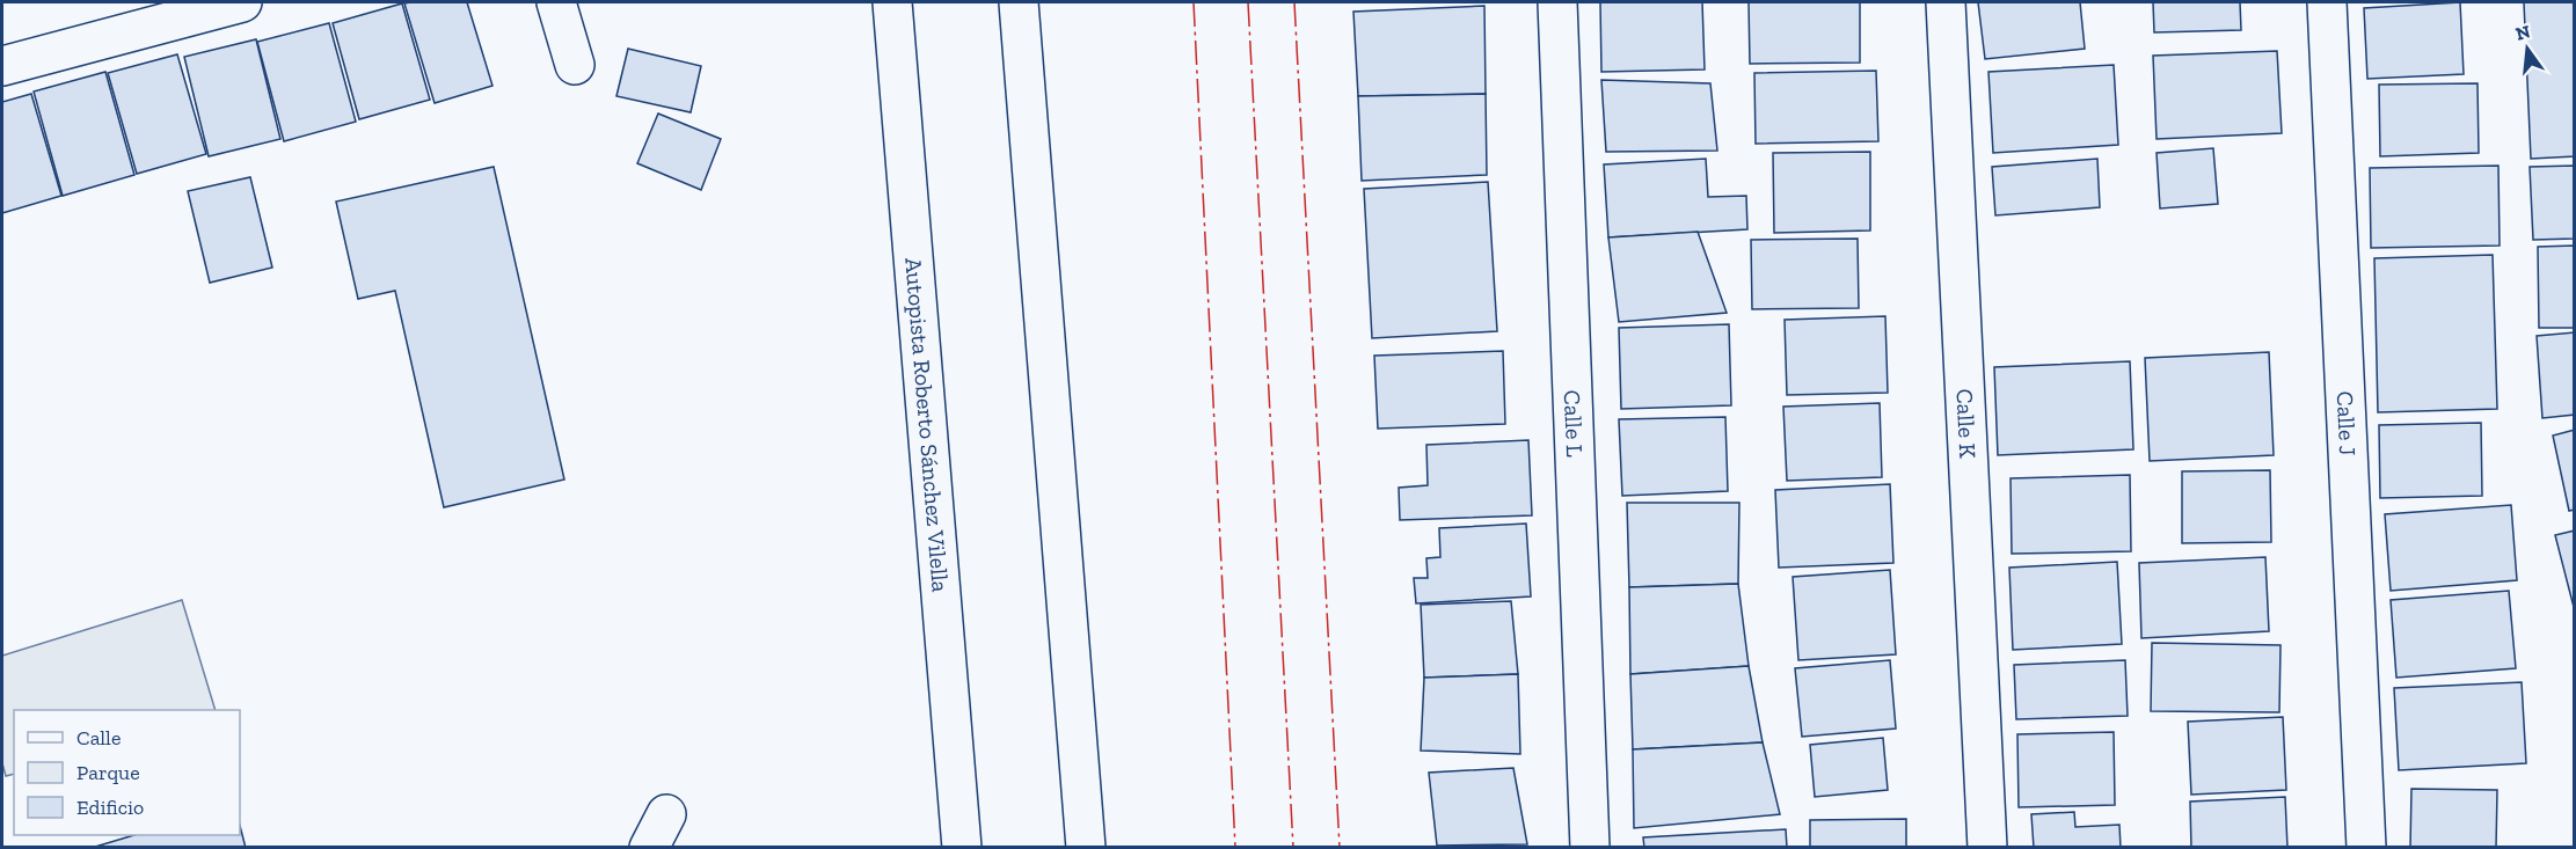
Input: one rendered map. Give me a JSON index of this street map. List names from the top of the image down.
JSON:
{
  "streets": {
    "main road": [
      "Calle L",
      "Calle J",
      "Autopista Roberto Sánchez Vilella",
      "Calle K"
    ]
  },
  "legend": ["Calle", "Parque", "Edificio"],
  "north": "top"
}
